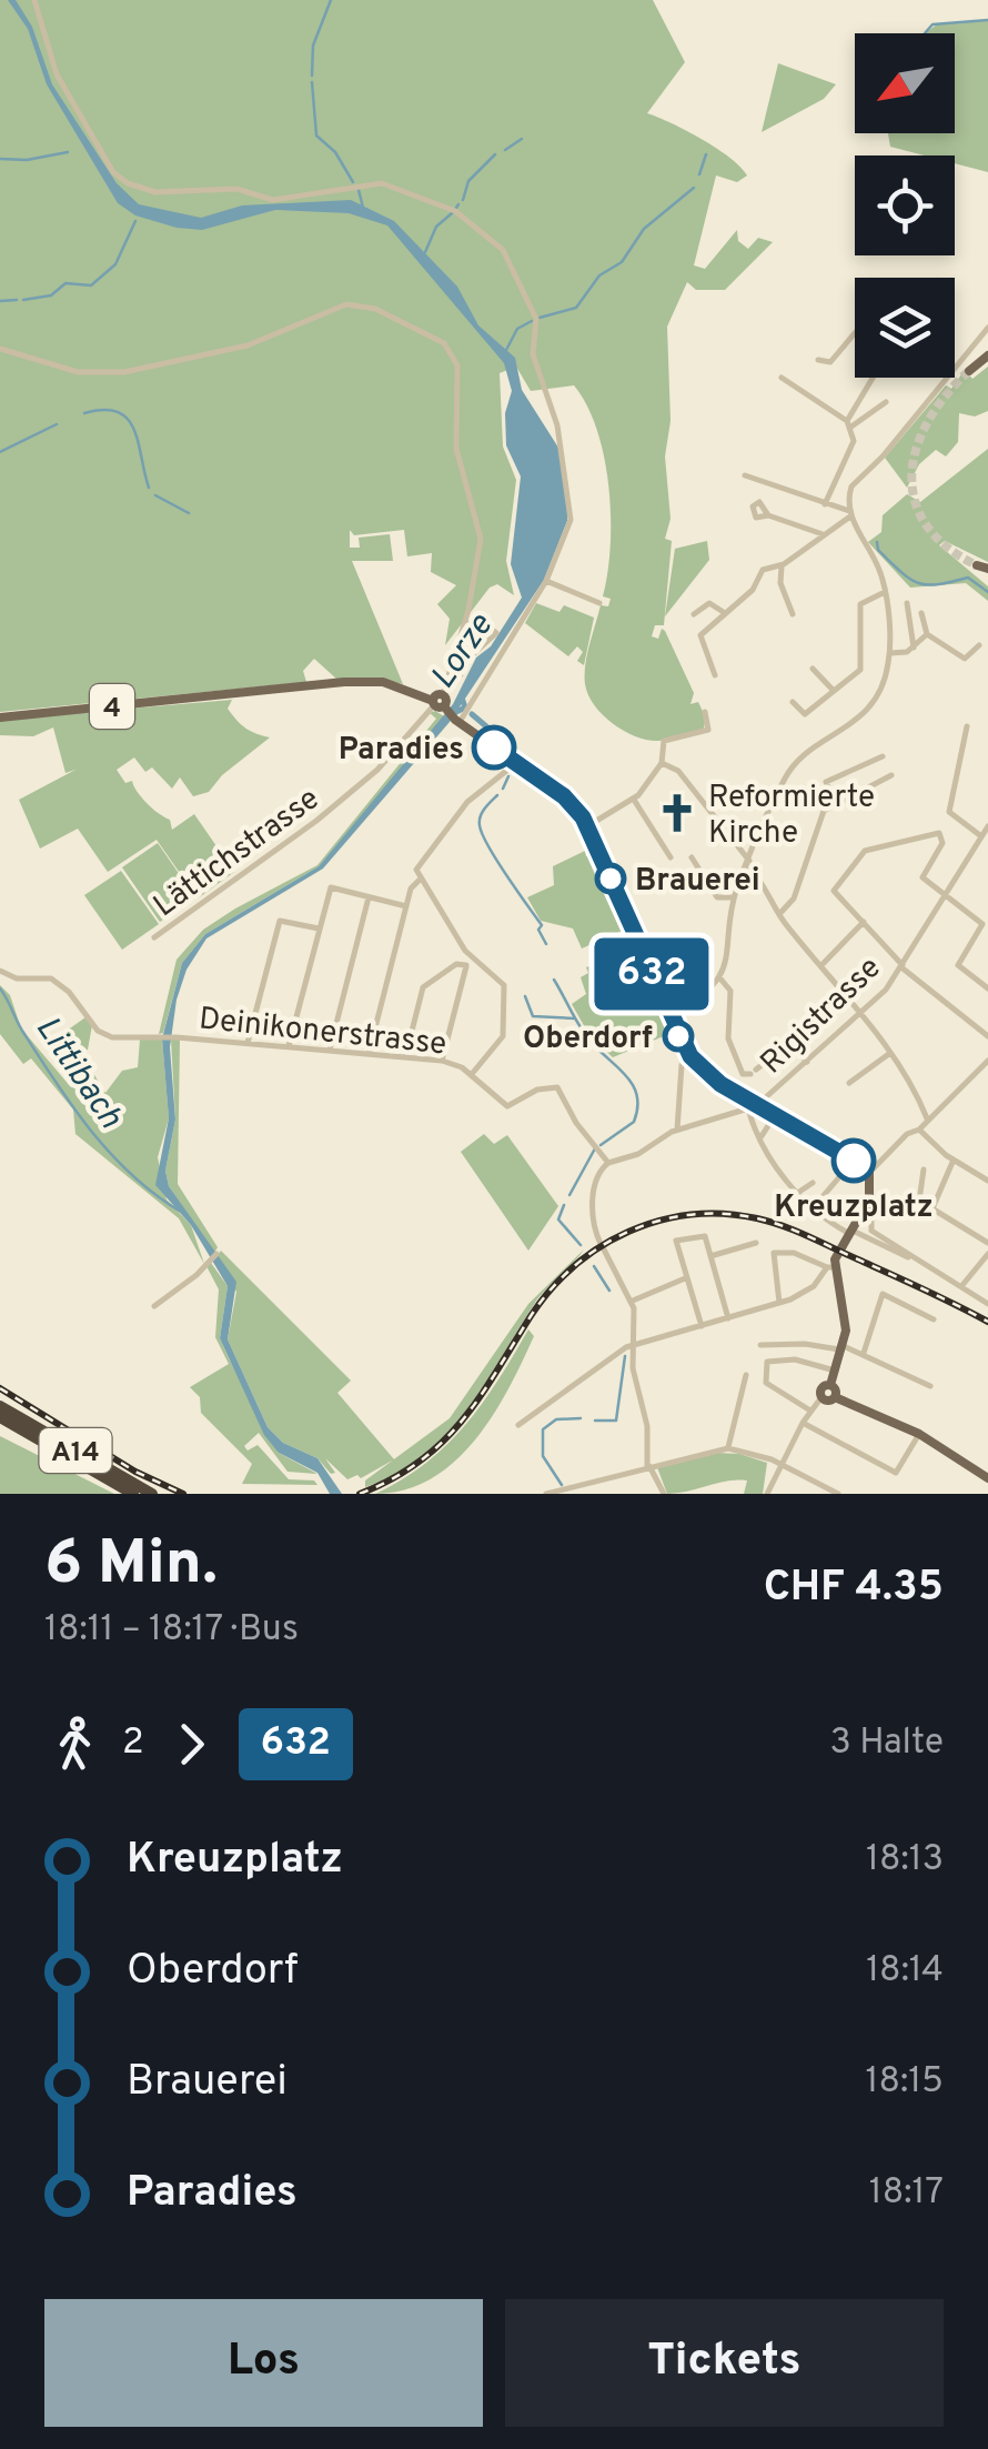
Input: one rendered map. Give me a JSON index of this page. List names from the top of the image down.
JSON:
{
  "streets": {
    "highway": ["A14"],
    "main road": ["4"],
    "street": ["Lättichstrasse", "Rigistrasse", "Deinikonerstrasse"]
  },
  "crossings": [
    ["4", "Lättichstrasse"]
  ],
  "water": ["Lorze", "Littibach"],
  "places": {
    "other": [
      "Paradies",
      "Brauerei",
      "Oberdorf",
      "Kreuzplatz"
    ],
    "church": ["Reformierte Kirche"]
  },
  "lines": ["bus line 632"],
  "north": "bottom left",
  "page": {
    "on_map": "632",
    "heading": ["6 Min.", "18:11 – 18:17 · Bus", "CHF 4.35"],
    "legs": ["2", "632", "3 Halte"],
    "list": [
      {
        "name": "Kreuzplatz",
        "value": "18:13"
      },
      {
        "name": "Oberdorf",
        "value": "18:14"
      },
      {
        "name": "Brauerei",
        "value": "18:15"
      },
      {
        "name": "Paradies",
        "value": "18:17"
      }
    ],
    "buttons": ["Los", "Tickets"]
  }
}
